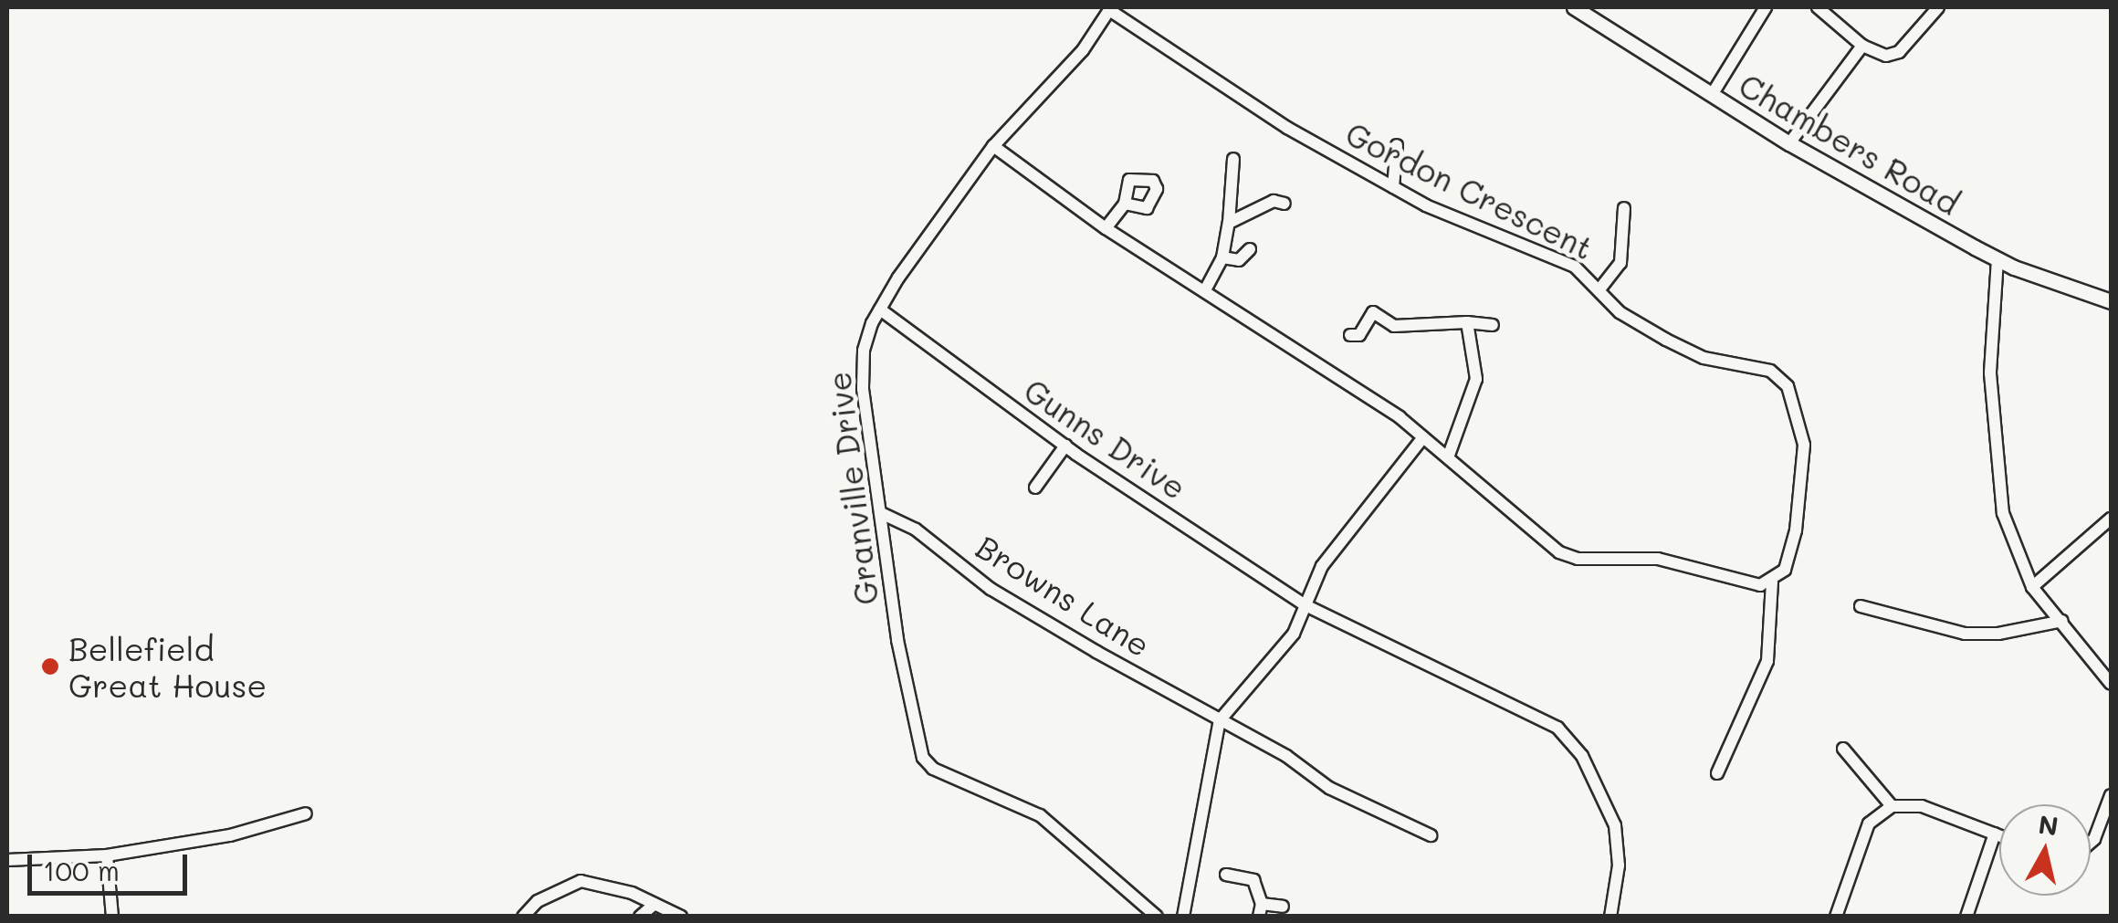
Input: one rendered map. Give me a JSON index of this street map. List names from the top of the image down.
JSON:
{
  "streets": {
    "street": [
      "Chambers Road",
      "Gordon Crescent",
      "Gunns Drive",
      "Granville Drive",
      "Browns Lane"
    ]
  },
  "crossings": [
    ["Gordon Crescent", "Granville Drive"],
    ["Gunns Drive", "Granville Drive"],
    ["Granville Drive", "Browns Lane"]
  ],
  "places": ["Bellefield Great House"],
  "scale_bar": "100 m",
  "north": "top"
}
